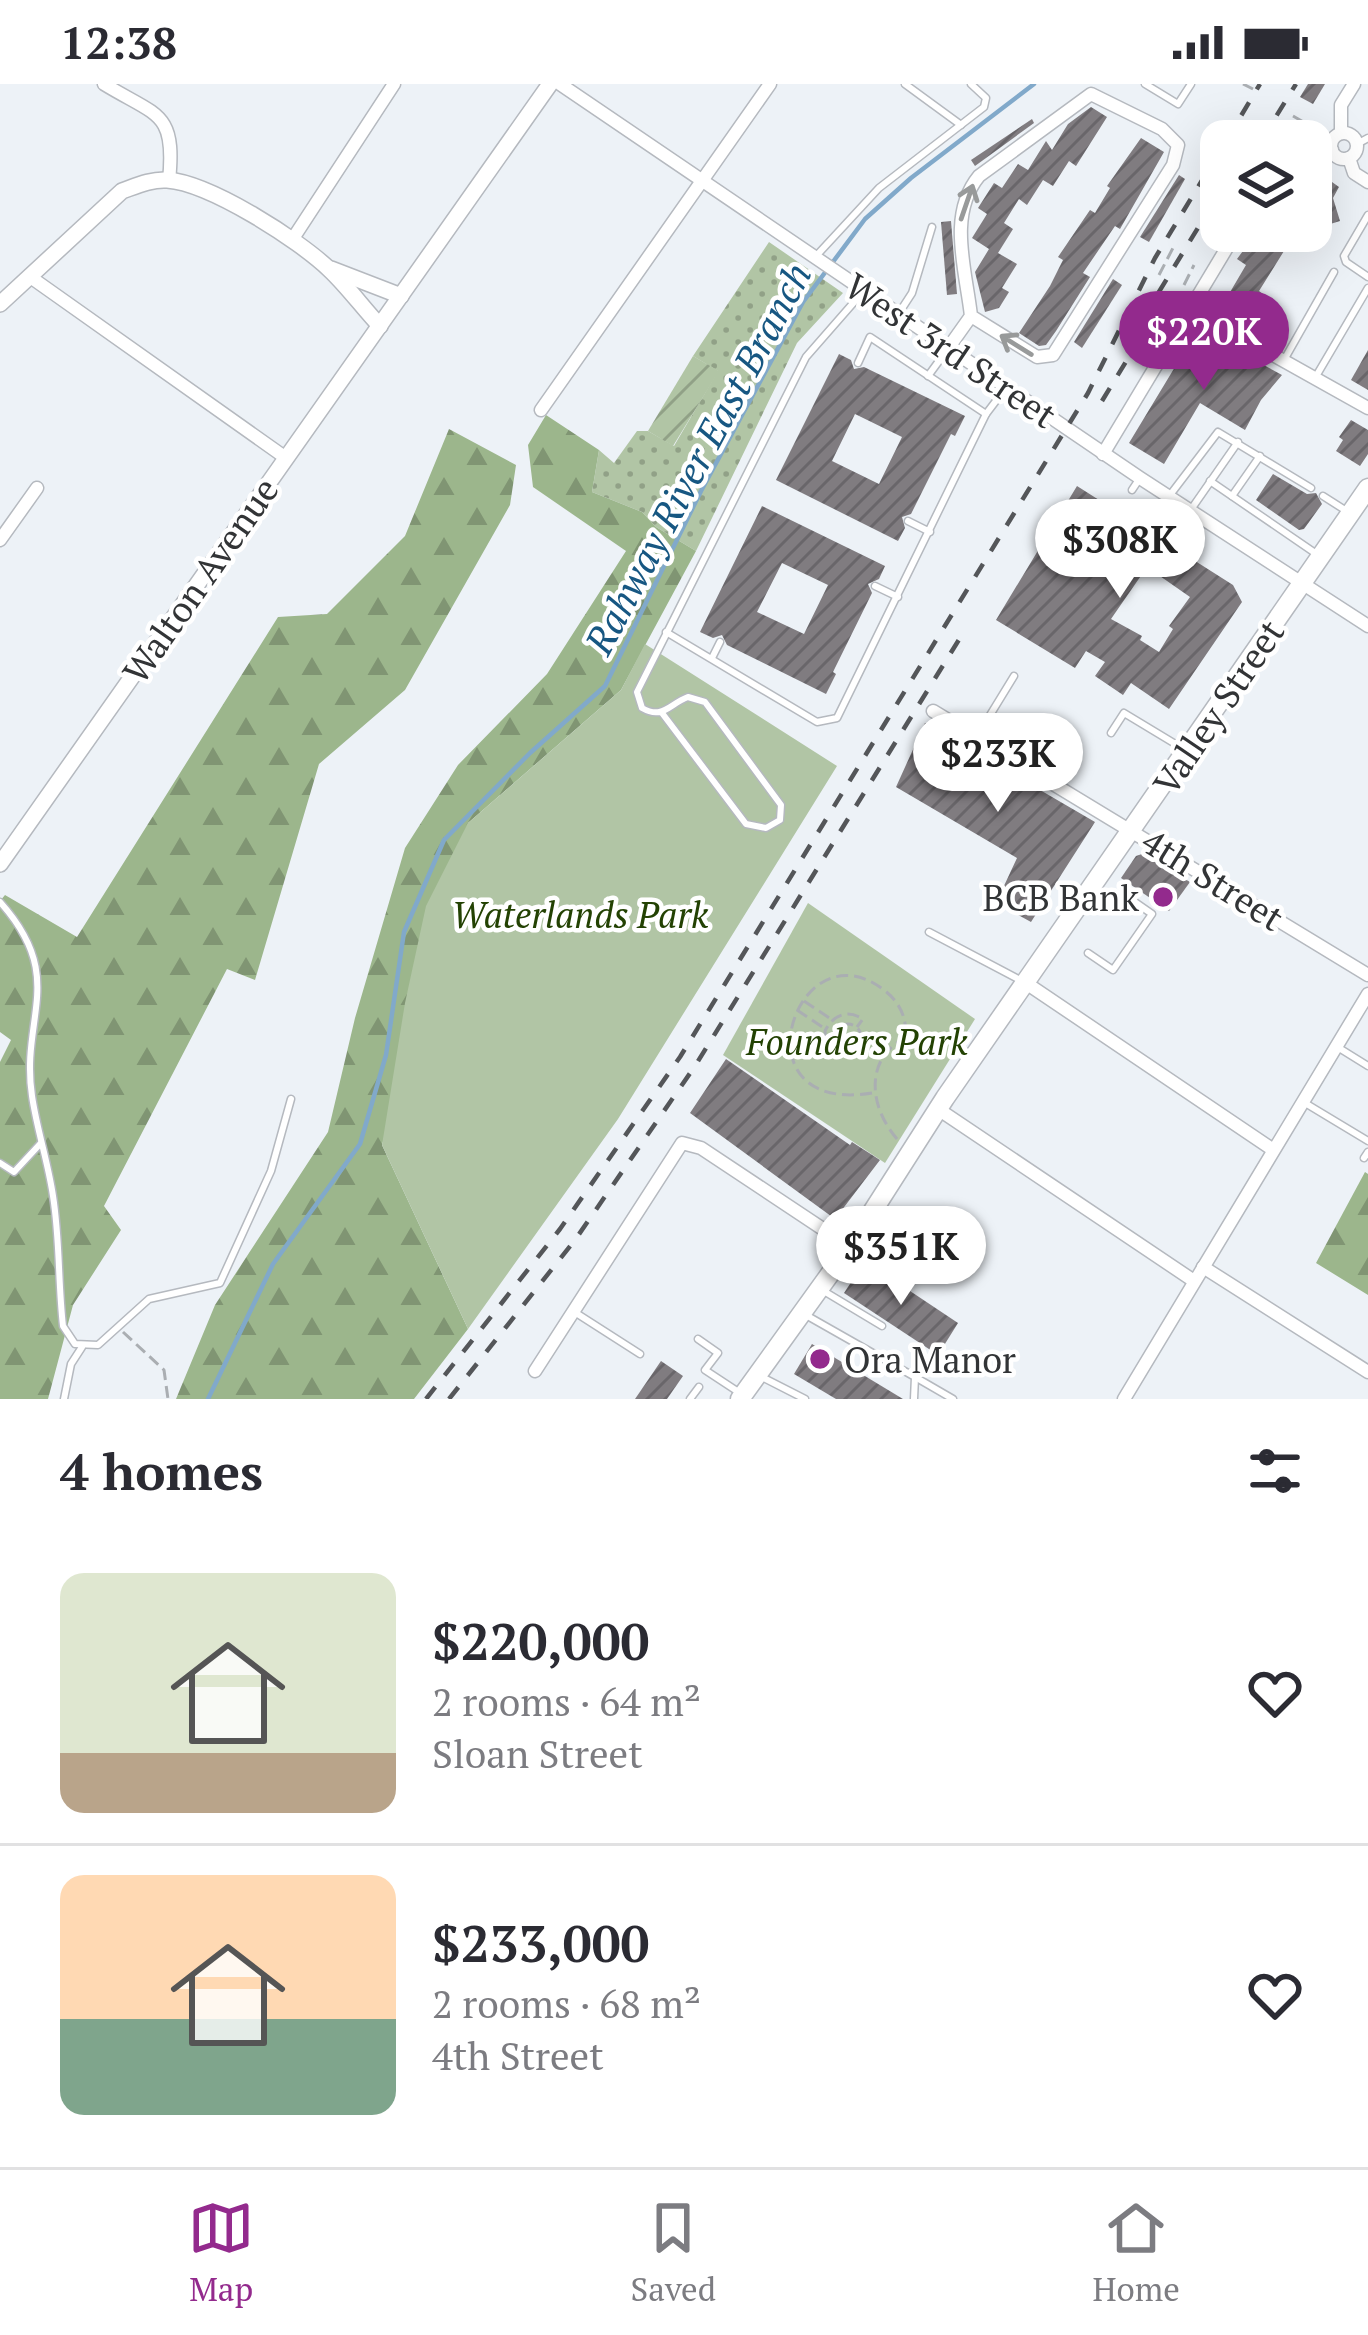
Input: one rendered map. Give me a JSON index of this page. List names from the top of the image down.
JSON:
{
  "streets": {
    "main road": ["Valley Street"],
    "street": ["West 3rd Street", "Walton Avenue", "4th Street"]
  },
  "crossings": [
    ["West 3rd Street", "Valley Street"],
    ["Valley Street", "4th Street"]
  ],
  "water": ["Rahway River East Branch"],
  "parks": ["Waterlands Park", "Founders Park"],
  "places": ["BCB Bank", "Ora Manor"],
  "page": {
    "status": "12:38",
    "price": [
      "$220K",
      "$308K",
      "$233K",
      "$351K"
    ],
    "heading": "4 homes",
    "list": [
      {
        "name": "$220,000",
        "note": "2 rooms · 64 m² · Sloan Street"
      },
      {
        "name": "$233,000",
        "note": "2 rooms · 68 m² · 4th Street"
      }
    ],
    "tabs": ["Map", "Saved", "Home"]
  }
}
